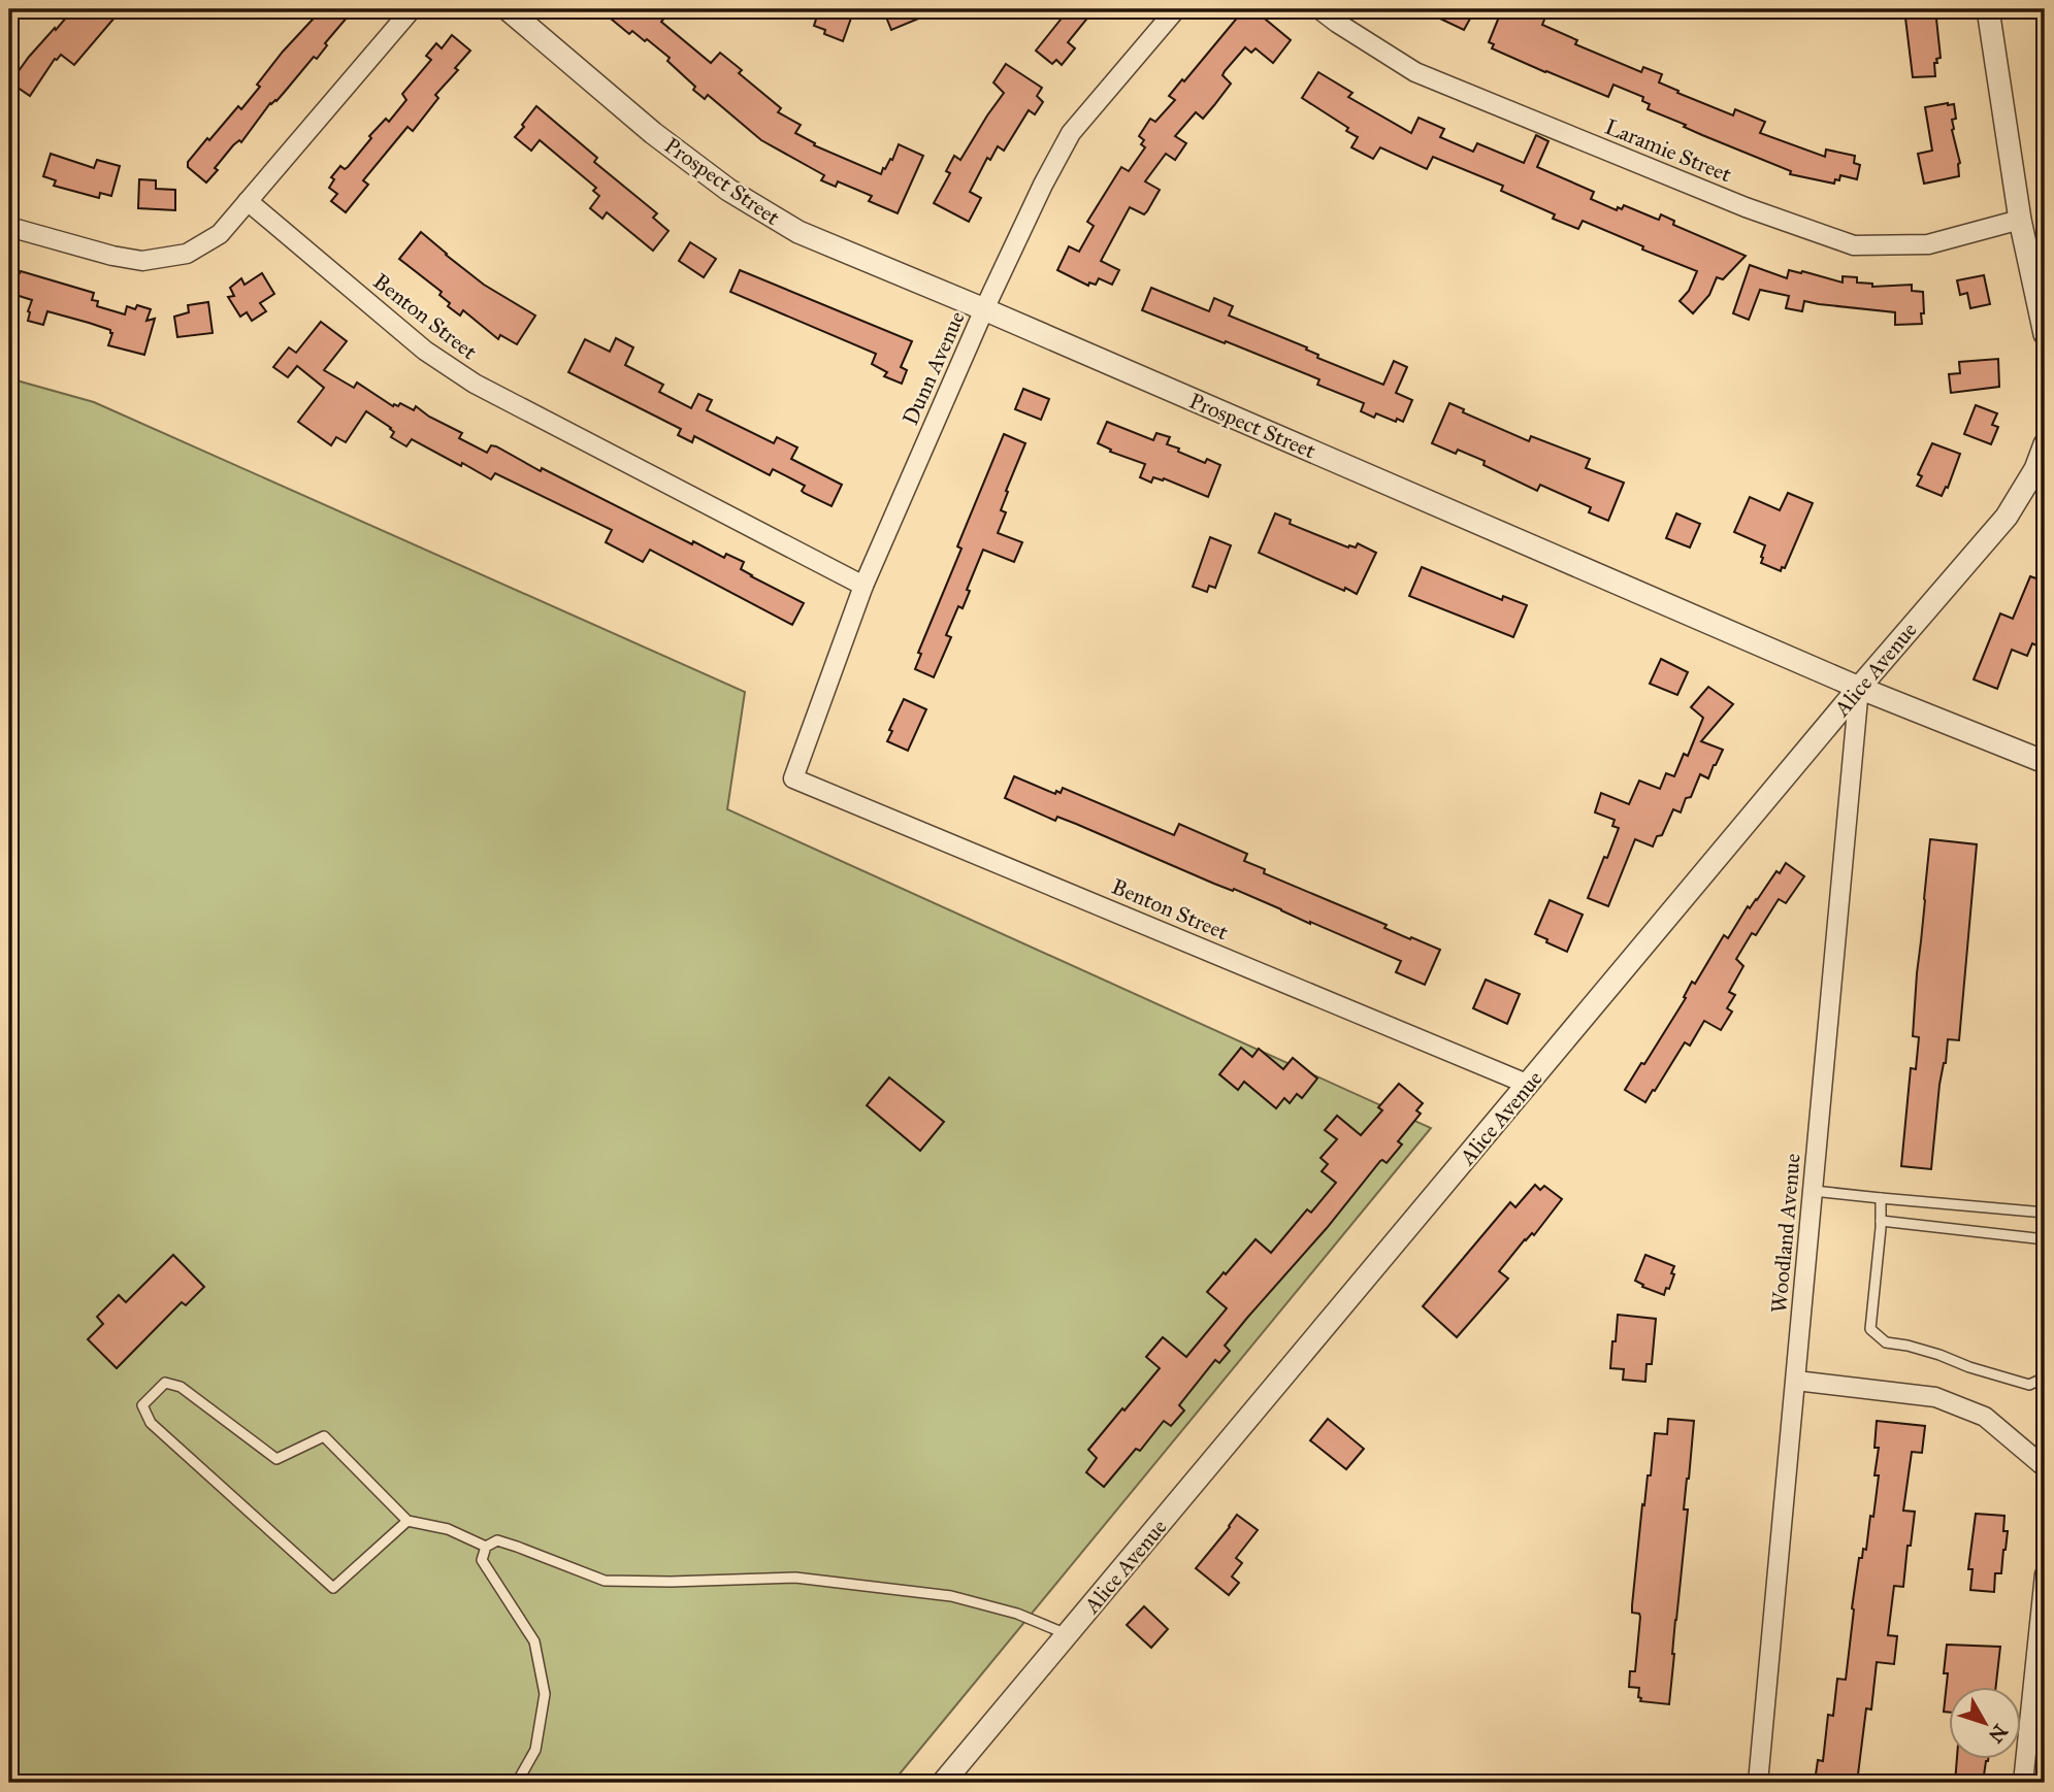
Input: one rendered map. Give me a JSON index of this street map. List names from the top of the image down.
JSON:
{
  "streets": {
    "street": [
      "Laramie Street",
      "Prospect Street",
      "Benton Street",
      "Dunn Avenue",
      "Alice Avenue",
      "Woodland Avenue"
    ]
  },
  "crossings": [
    ["Prospect Street", "Dunn Avenue"],
    ["Prospect Street", "Alice Avenue"],
    ["Prospect Street", "Woodland Avenue"],
    ["Benton Street", "Dunn Avenue"],
    ["Benton Street", "Alice Avenue"],
    ["Alice Avenue", "Woodland Avenue"]
  ],
  "north": "bottom right"
}
